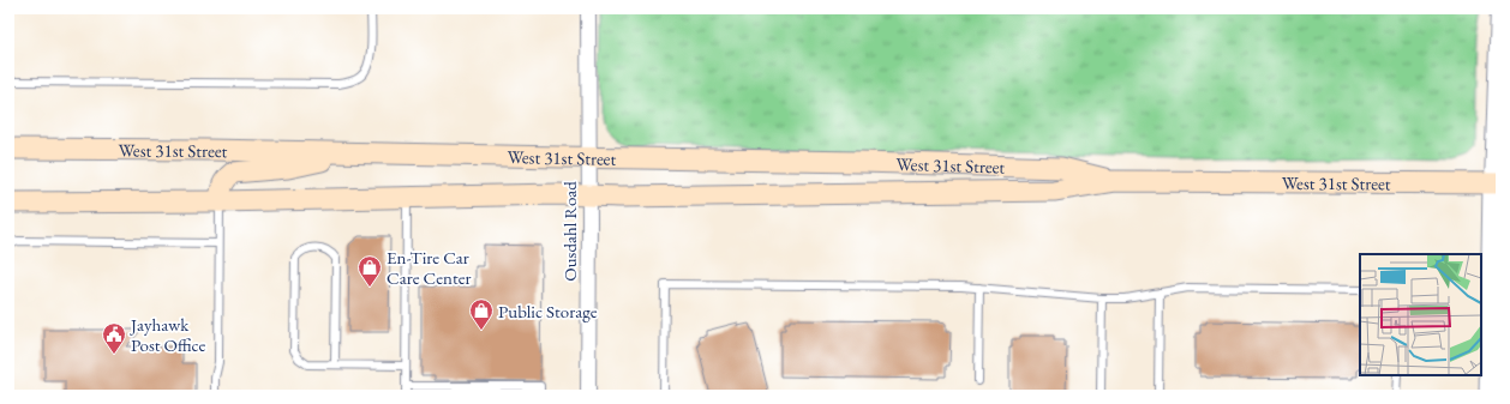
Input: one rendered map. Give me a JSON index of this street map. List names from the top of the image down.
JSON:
{
  "streets": {
    "main road": ["West 31st Street"],
    "street": ["Ousdahl Road"]
  },
  "crossings": [
    ["West 31st Street", "Ousdahl Road"]
  ],
  "places": {
    "shop": ["En-Tire Car Care Center", "Public Storage"],
    "public building": ["Jayhawk Post Office"]
  }
}
